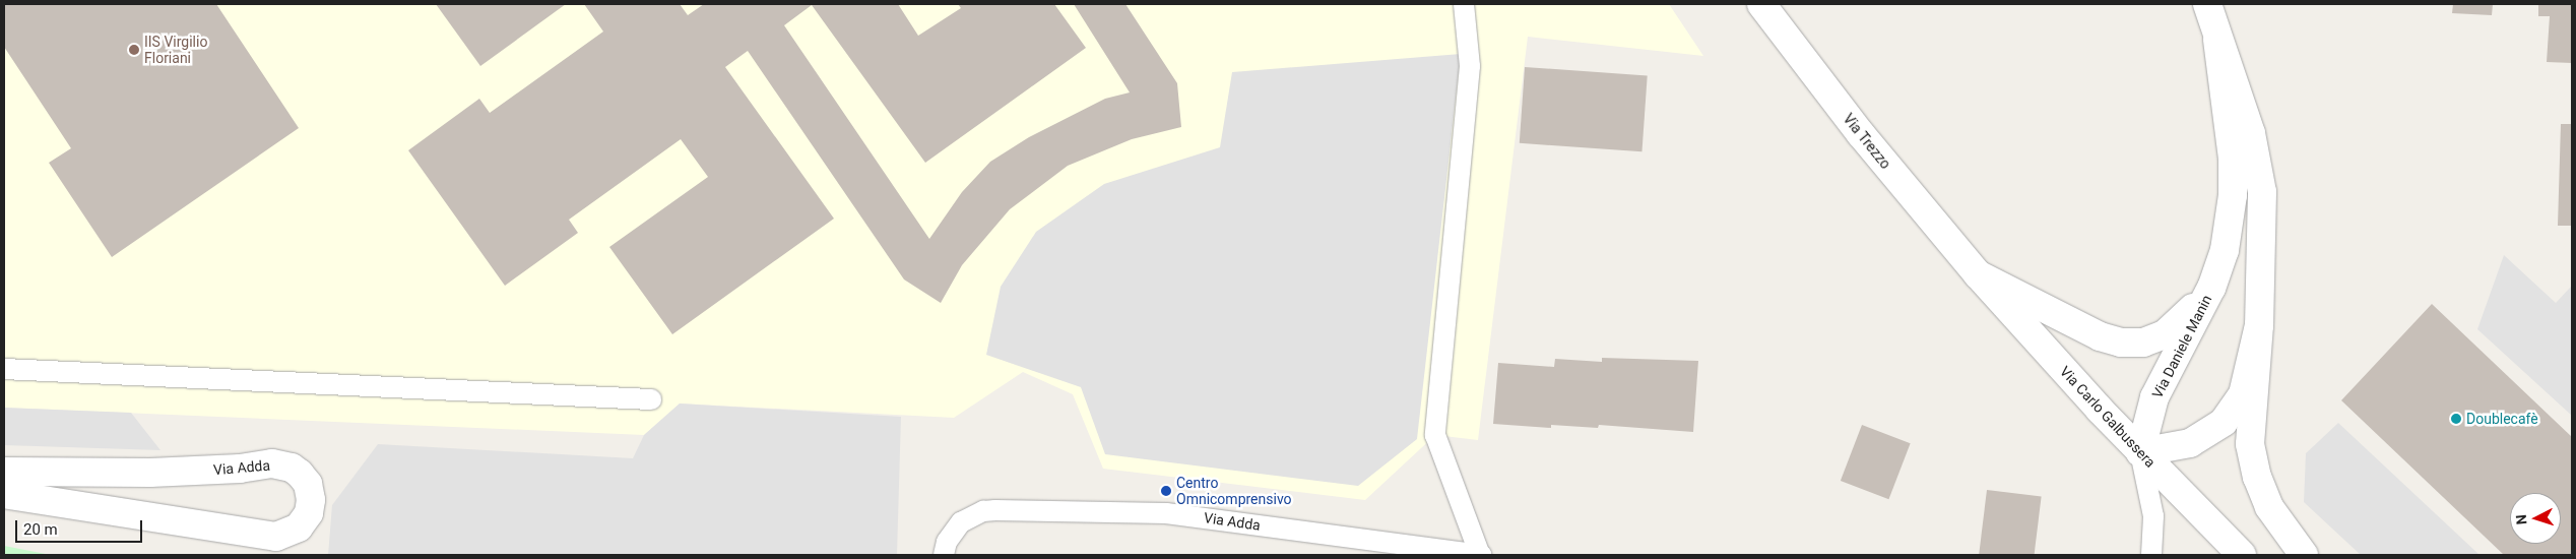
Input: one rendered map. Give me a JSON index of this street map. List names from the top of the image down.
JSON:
{
  "streets": {
    "street": [
      "Via Trezzo",
      "Via Daniele Manin",
      "Via Carlo Galbussera",
      "Via Adda"
    ]
  },
  "crossings": [
    ["Via Trezzo", "Via Daniele Manin"],
    ["Via Trezzo", "Via Carlo Galbussera"],
    ["Via Daniele Manin", "Via Carlo Galbussera"]
  ],
  "places": ["IIS Virgilio Floriani", "Doublecafè", "Centro Omnicomprensivo"],
  "scale_bar": "20 m",
  "north": "left"
}
